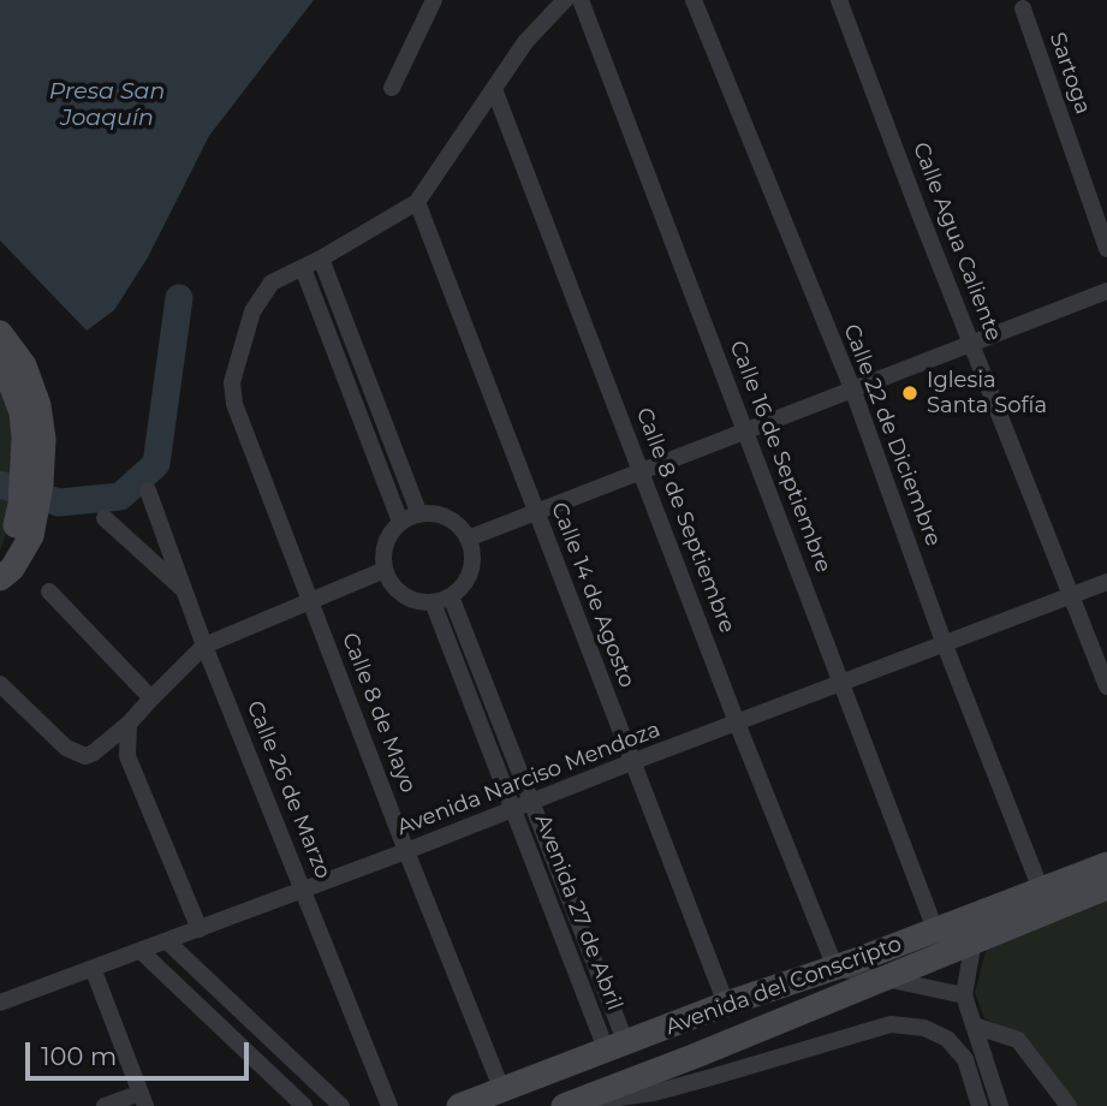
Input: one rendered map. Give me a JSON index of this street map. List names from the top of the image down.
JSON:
{
  "streets": {
    "main road": ["Avenida del Conscripto"],
    "street": [
      "Sartoga",
      "Calle Agua Caliente",
      "Calle 22 de Diciembre",
      "Calle 16 de Septiembre",
      "Calle 8 de Septiembre",
      "Calle 14 de Agosto",
      "Calle 8 de Mayo",
      "Avenida Narciso Mendoza",
      "Calle 26 de Marzo",
      "Avenida 27 de Abril"
    ]
  },
  "crossings": [
    ["Calle Agua Caliente", "Avenida Narciso Mendoza"],
    ["Calle 22 de Diciembre", "Avenida Narciso Mendoza"],
    ["Calle 22 de Diciembre", "Avenida del Conscripto"],
    ["Calle 16 de Septiembre", "Avenida Narciso Mendoza"],
    ["Calle 16 de Septiembre", "Avenida del Conscripto"],
    ["Calle 8 de Septiembre", "Avenida Narciso Mendoza"],
    ["Calle 8 de Septiembre", "Avenida del Conscripto"],
    ["Calle 14 de Agosto", "Calle 8 de Mayo"],
    ["Calle 14 de Agosto", "Avenida Narciso Mendoza"],
    ["Calle 14 de Agosto", "Avenida del Conscripto"],
    ["Calle 8 de Mayo", "Avenida Narciso Mendoza"],
    ["Calle 8 de Mayo", "Avenida del Conscripto"],
    ["Avenida Narciso Mendoza", "Calle 26 de Marzo"],
    ["Avenida Narciso Mendoza", "Avenida 27 de Abril"],
    ["Avenida 27 de Abril", "Avenida del Conscripto"]
  ],
  "water": ["Presa San Joaquín"],
  "places": ["Iglesia Santa Sofía"],
  "scale_bar": "100 m"
}
